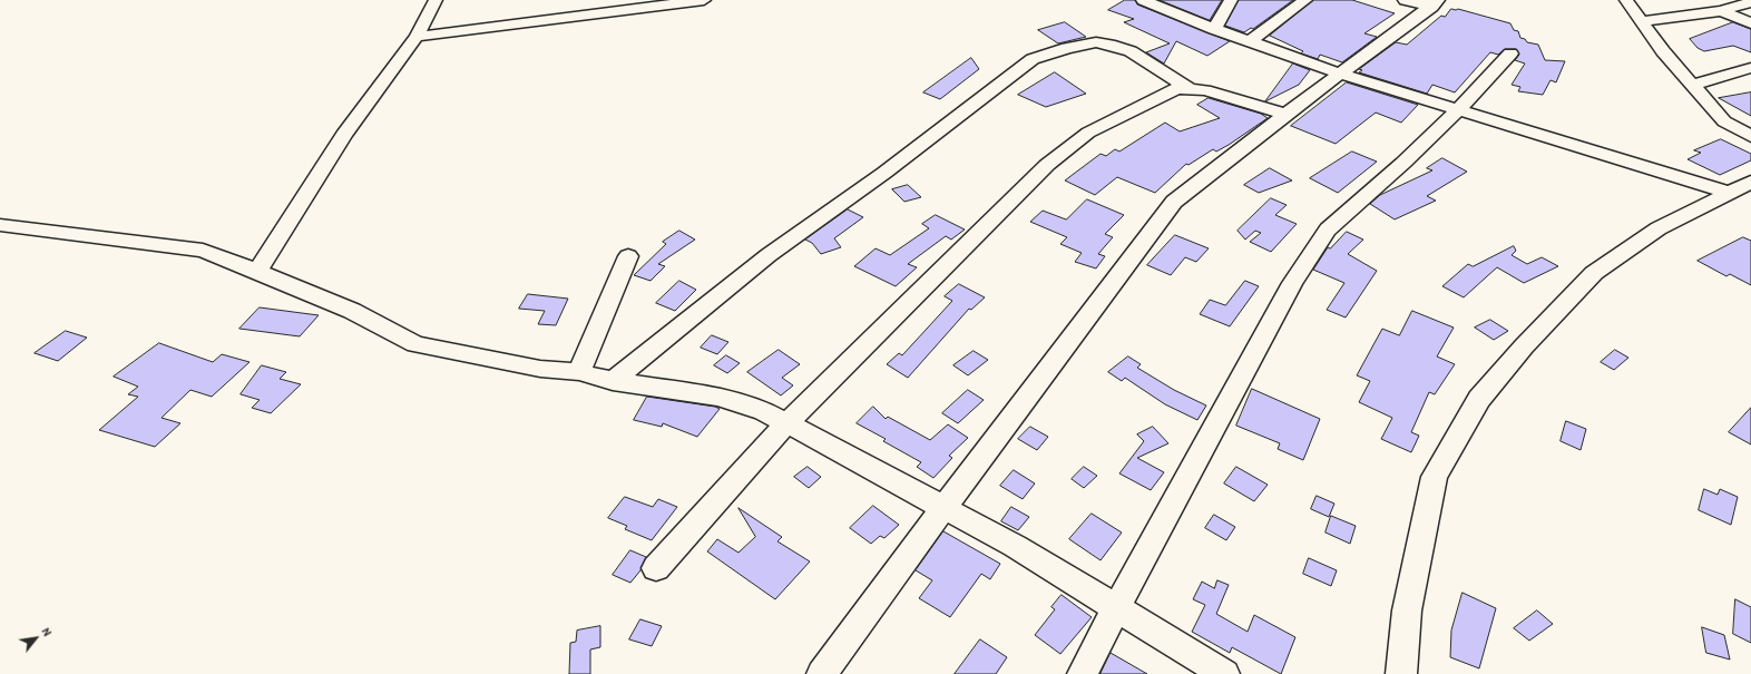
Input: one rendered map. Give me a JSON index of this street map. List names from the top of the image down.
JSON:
{
  "north": "top right"
}
